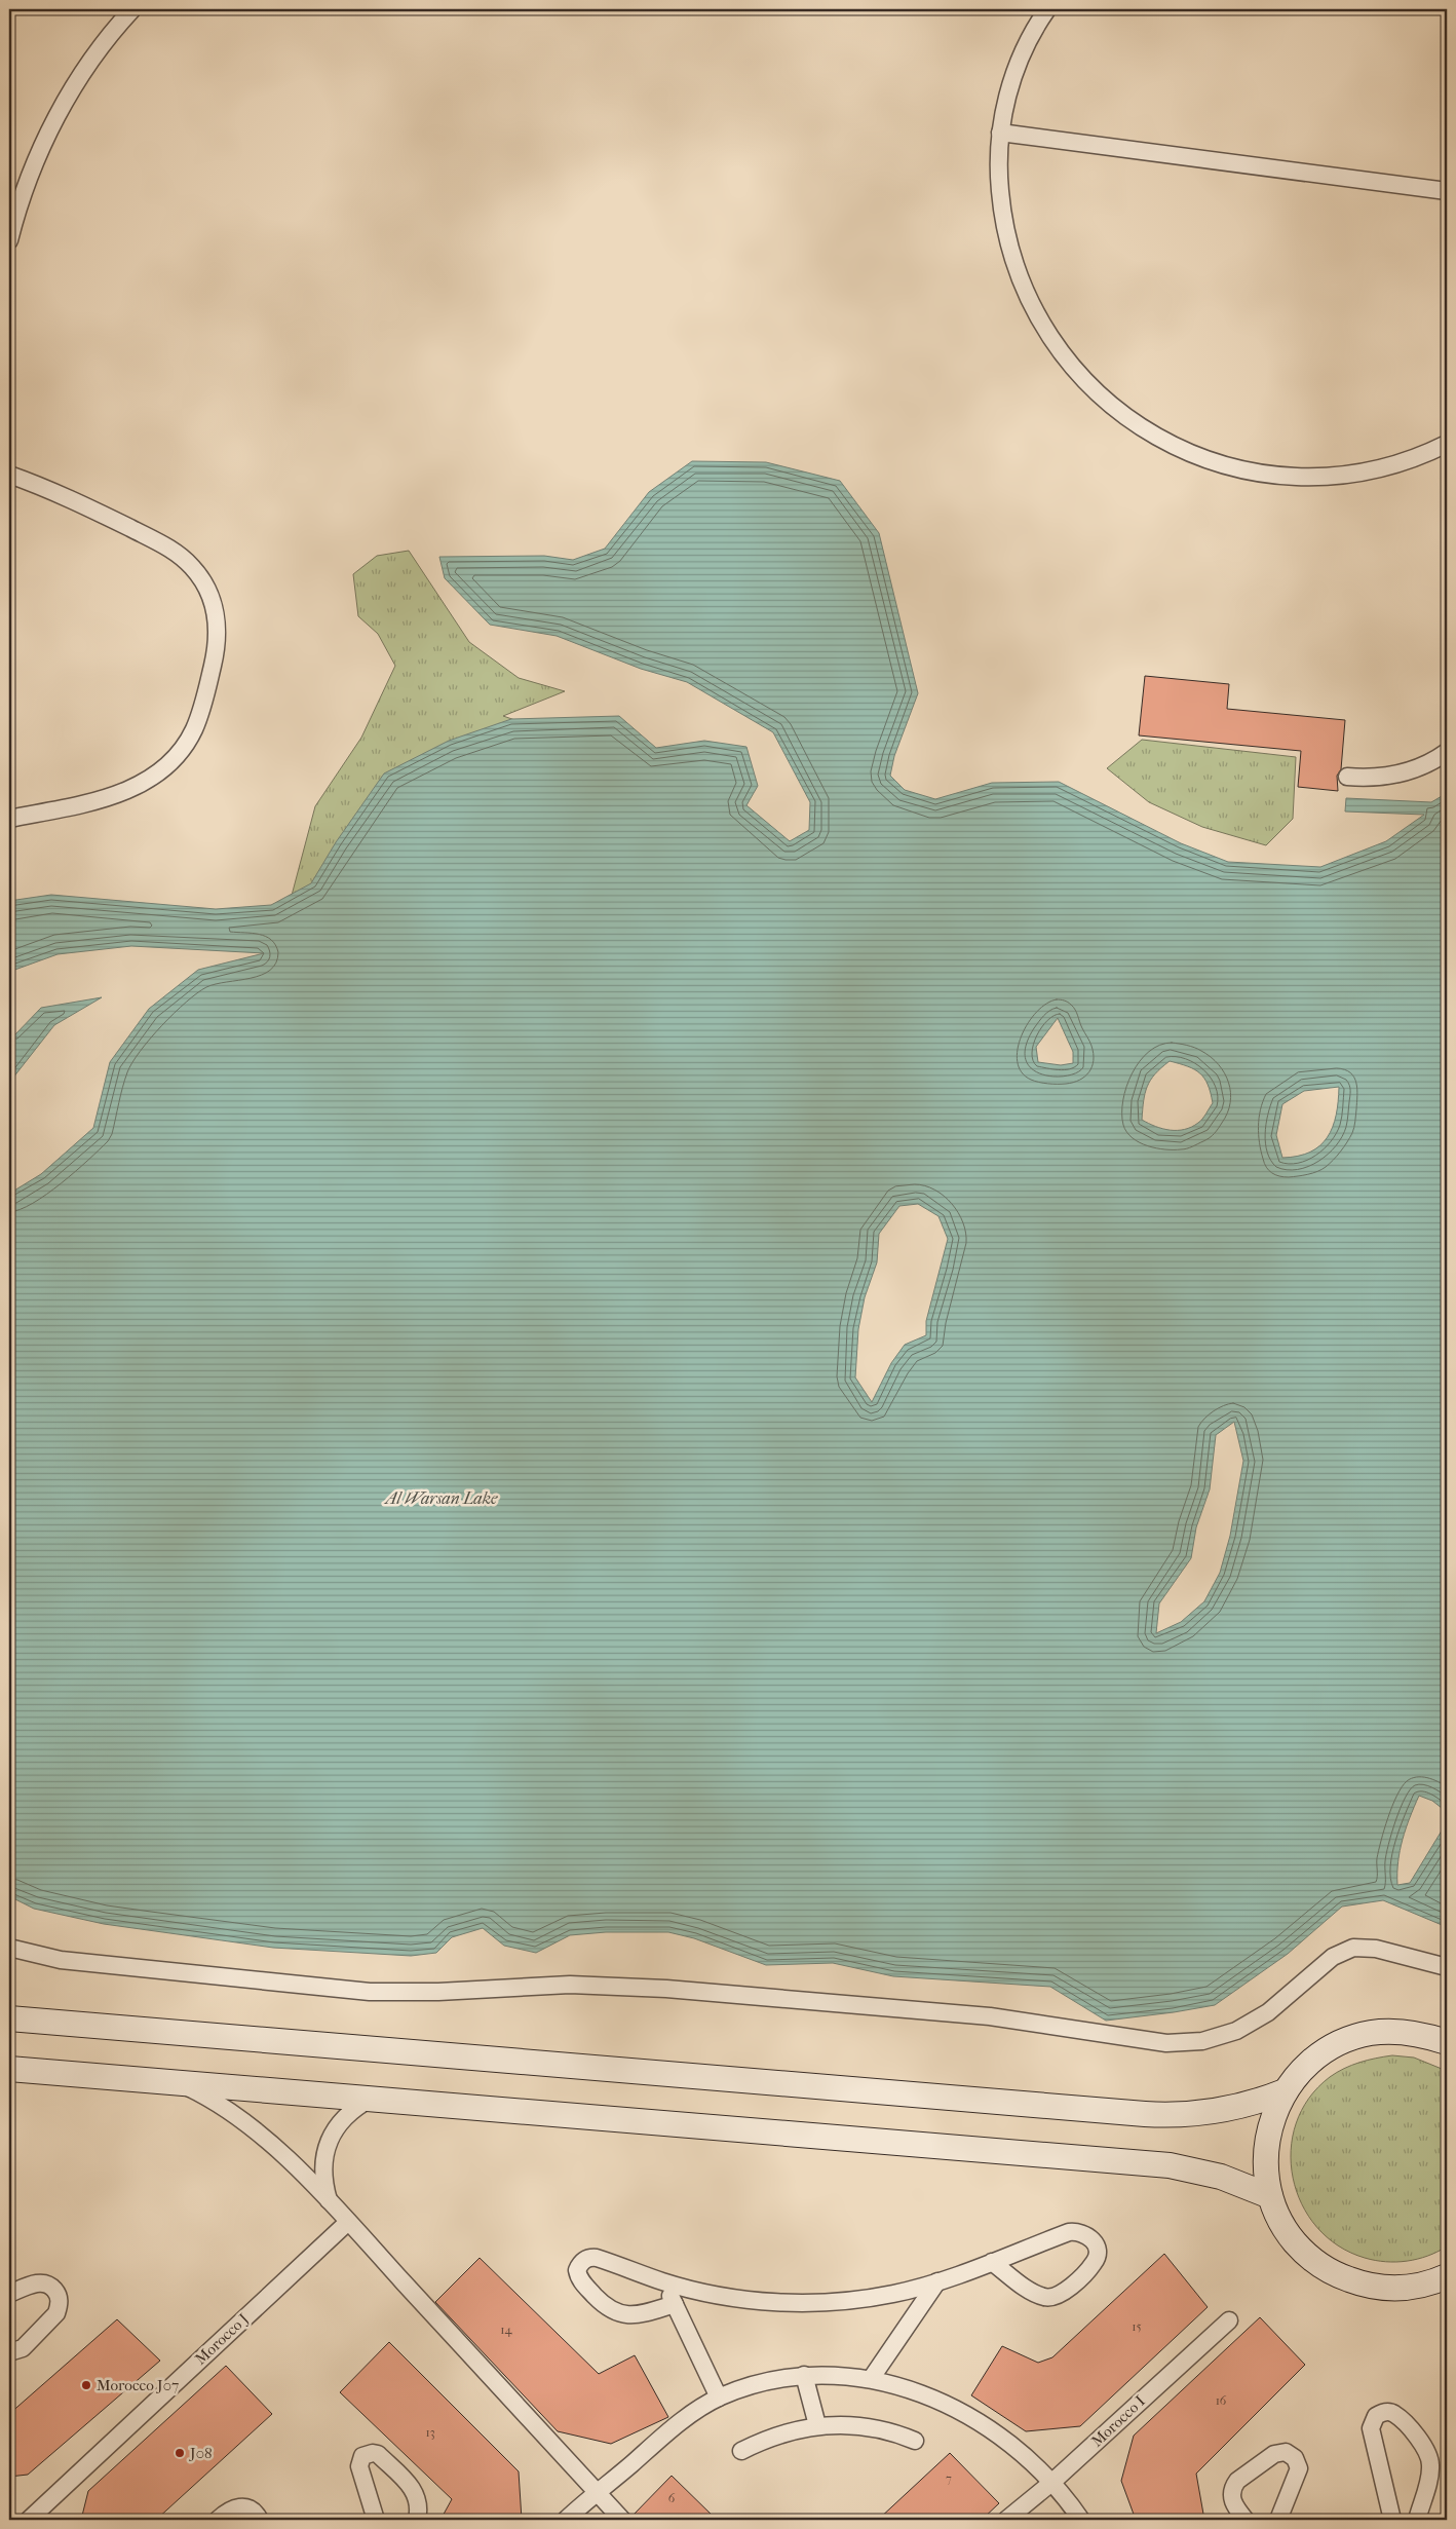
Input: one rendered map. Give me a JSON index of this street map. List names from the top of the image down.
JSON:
{
  "streets": {
    "street": ["Morocco J", "Morocco I"]
  },
  "water": ["Al Warsan Lake"],
  "places": ["Morocco J07", "J08"],
  "house_numbers": [
    "15",
    "14",
    "16",
    "13",
    "7",
    "6"
  ]
}
